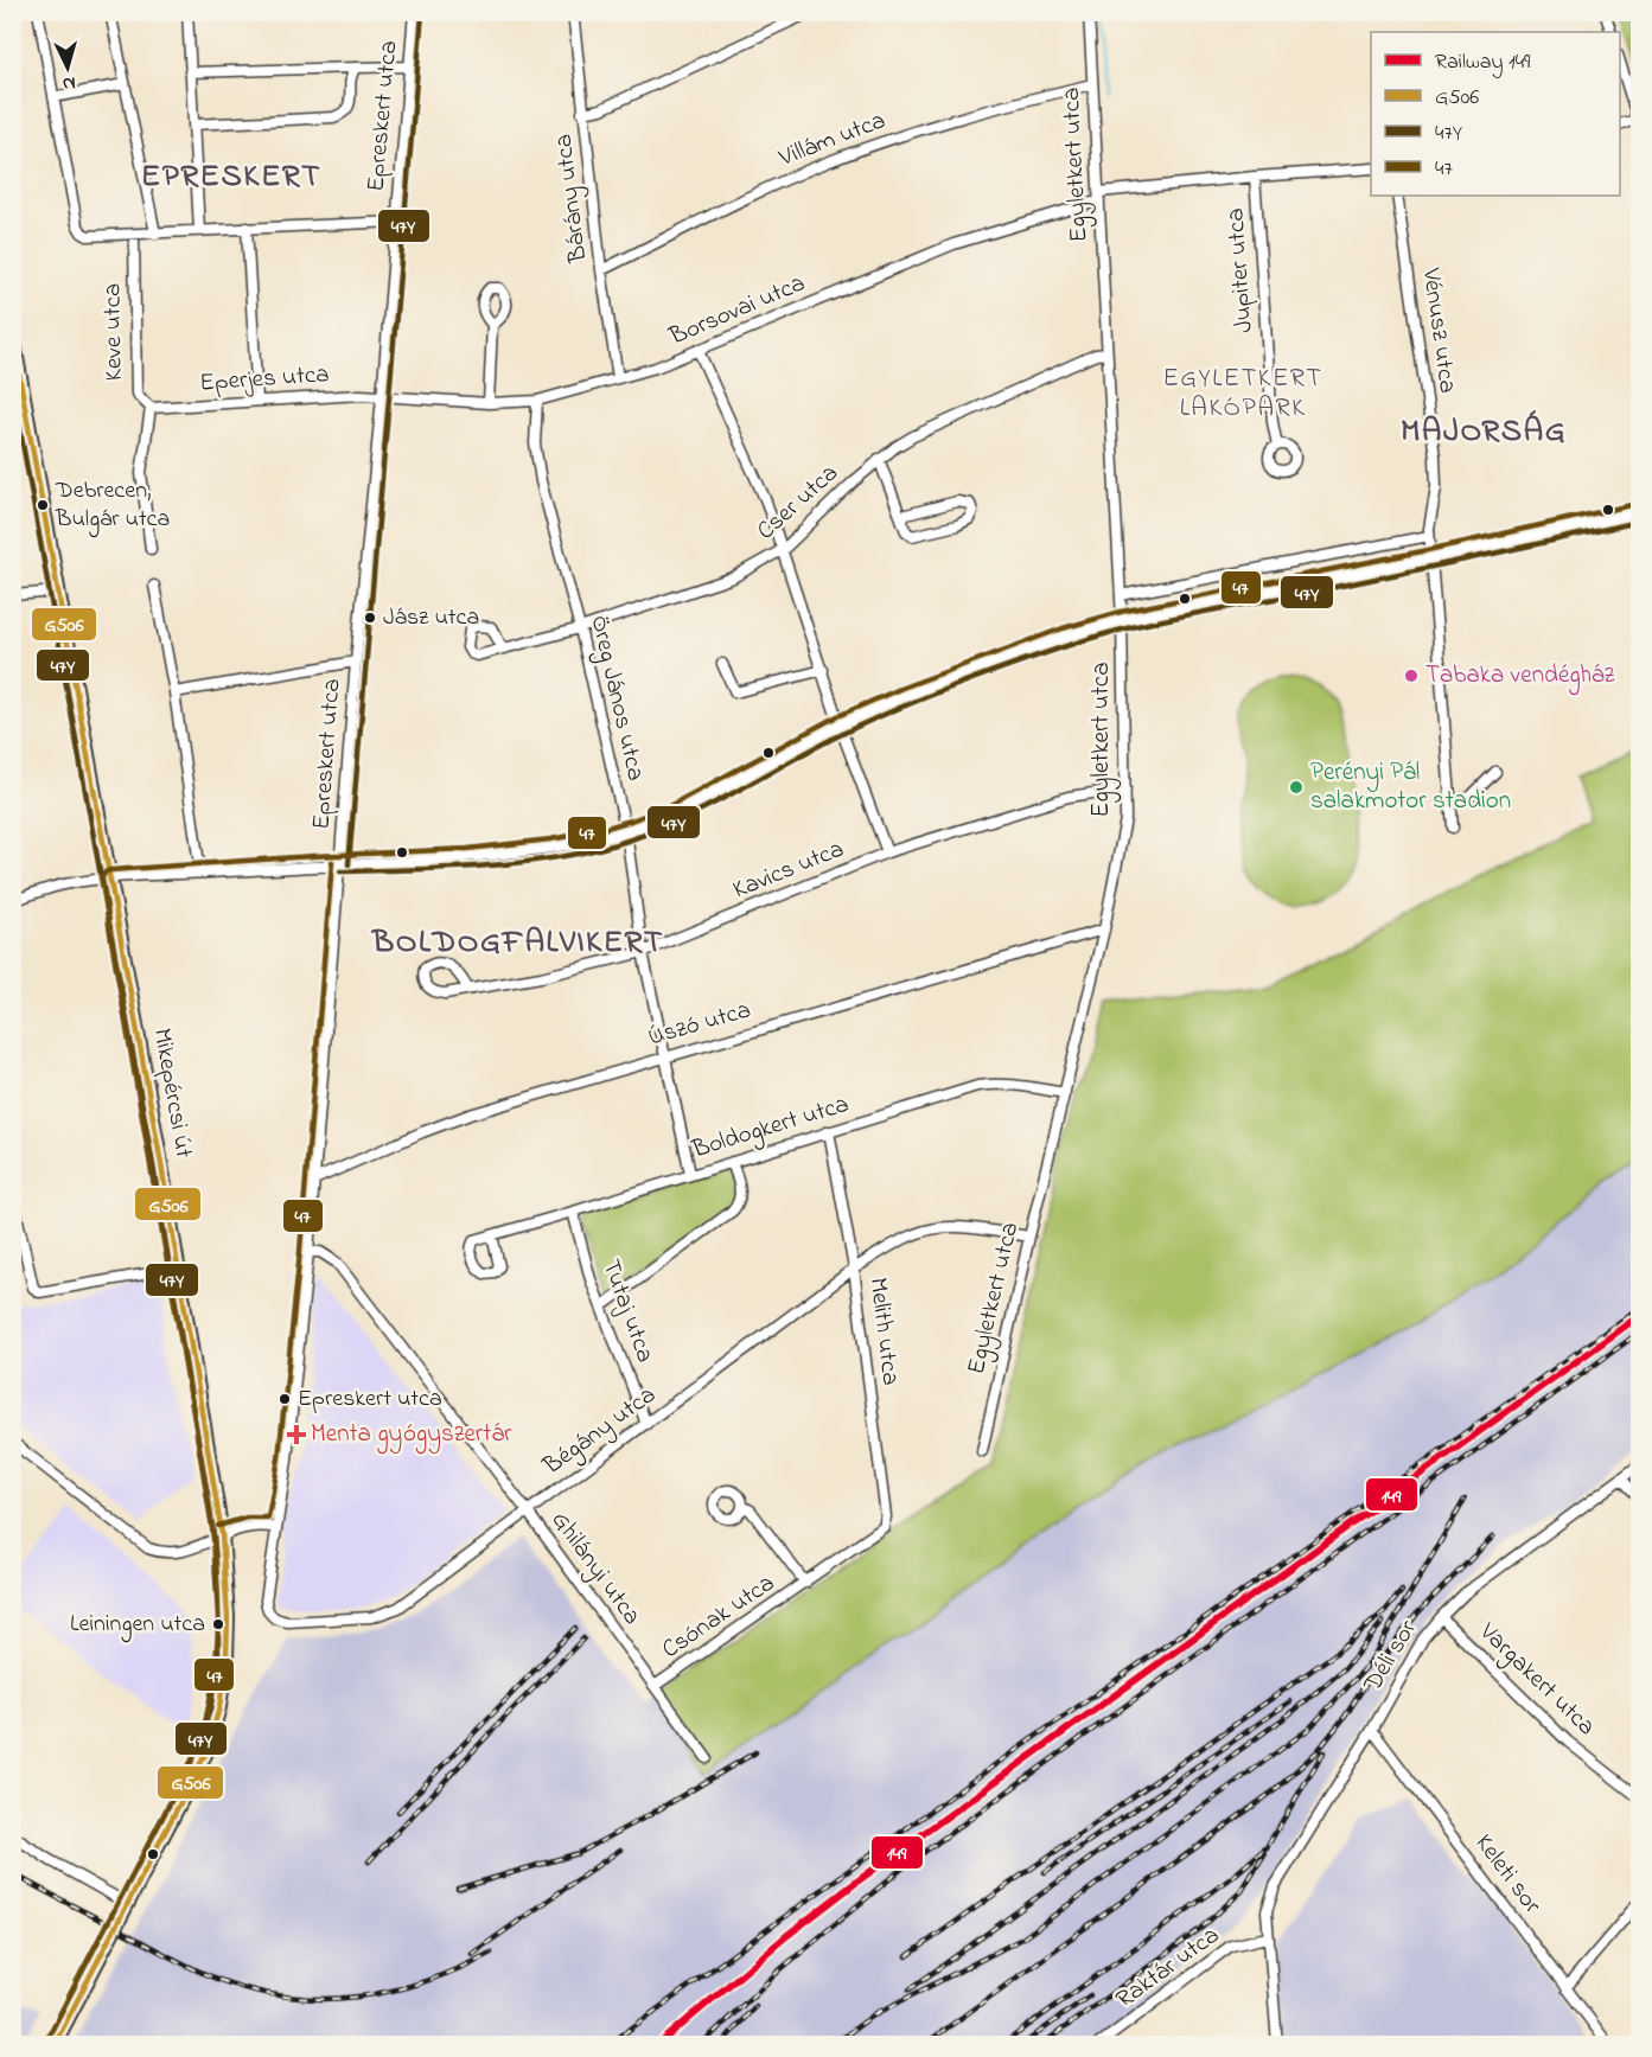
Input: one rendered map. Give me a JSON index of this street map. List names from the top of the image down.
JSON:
{
  "streets": {
    "main road": ["Mikepércsi út"],
    "street": [
      "Epreskert utca",
      "Villám utca",
      "Egyletkert utca",
      "Bárány utca",
      "Jupiter utca",
      "Borsovai utca",
      "Vénusz utca",
      "Keve utca",
      "Eperjes utca",
      "Cser utca",
      "Öreg János utca",
      "Kavics utca",
      "Úszó utca",
      "Boldogkert utca",
      "Tutaj utca",
      "Melith utca",
      "Bégány utca",
      "Ghilányi utca",
      "Csónak utca",
      "Déli sor",
      "Vargakert utca",
      "Keleti sor",
      "Raktár utca"
    ]
  },
  "crossings": [
    ["Epreskert utca", "Borsovai utca"],
    ["Epreskert utca", "Eperjes utca"],
    ["Epreskert utca", "Úszó utca"],
    ["Epreskert utca", "Bégány utca"],
    ["Epreskert utca", "Ghilányi utca"],
    ["Villám utca", "Egyletkert utca"],
    ["Villám utca", "Bárány utca"],
    ["Egyletkert utca", "Borsovai utca"],
    ["Egyletkert utca", "Cser utca"],
    ["Egyletkert utca", "Kavics utca"],
    ["Egyletkert utca", "Úszó utca"],
    ["Egyletkert utca", "Boldogkert utca"],
    ["Egyletkert utca", "Bégány utca"],
    ["Bárány utca", "Borsovai utca"],
    ["Borsovai utca", "Eperjes utca"],
    ["Borsovai utca", "Öreg János utca"],
    ["Keve utca", "Eperjes utca"],
    ["Cser utca", "Öreg János utca"],
    ["Öreg János utca", "Kavics utca"],
    ["Öreg János utca", "Úszó utca"],
    ["Öreg János utca", "Boldogkert utca"],
    ["Boldogkert utca", "Tutaj utca"],
    ["Boldogkert utca", "Melith utca"],
    ["Tutaj utca", "Bégány utca"],
    ["Melith utca", "Bégány utca"],
    ["Melith utca", "Csónak utca"],
    ["Bégány utca", "Ghilányi utca"],
    ["Ghilányi utca", "Csónak utca"],
    ["Déli sor", "Vargakert utca"],
    ["Déli sor", "Keleti sor"],
    ["Déli sor", "Raktár utca"]
  ],
  "districts": [
    "EPRESKERT",
    "EGYLETKERT LAKÓPARK",
    "MAJORSÁG",
    "BOLDOGFALVIKERT"
  ],
  "places": {
    "other": [
      "Debrecen, Bulgár utca",
      "Jász utca",
      "Tabaka vendégház",
      "Perényi Pál salakmotor stadion",
      "Epreskert utca",
      "Leiningen utca"
    ],
    "health": ["Menta gyógyszertár"]
  },
  "lines": [
    "transit line 47Y",
    "transit line G506",
    "transit line 47",
    "rail line 149"
  ],
  "legend": [
    "Railway 149",
    "G506",
    "47Y",
    "47"
  ],
  "north": "bottom"
}
